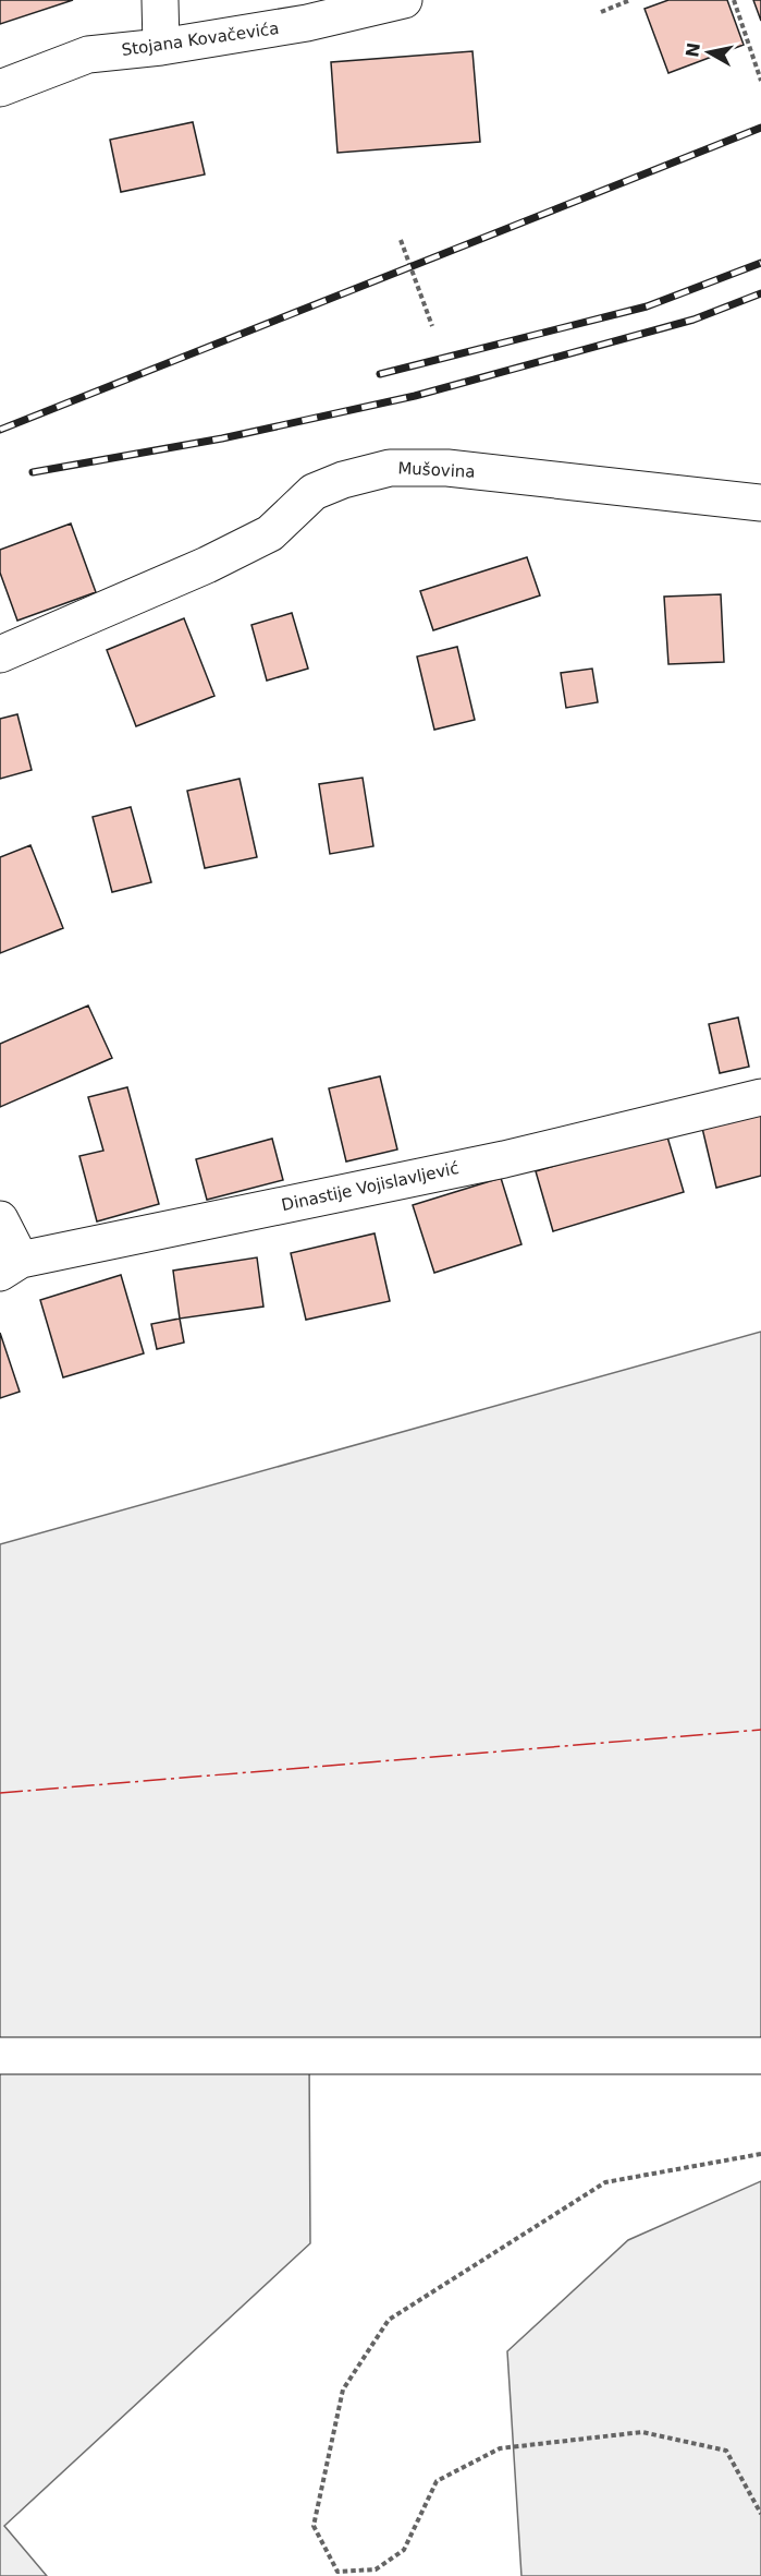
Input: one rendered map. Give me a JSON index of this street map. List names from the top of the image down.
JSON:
{
  "streets": {
    "street": ["Stojana Kovačevića", "Mušovina", "Dinastije Vojislavljević"]
  },
  "north": "left"
}
